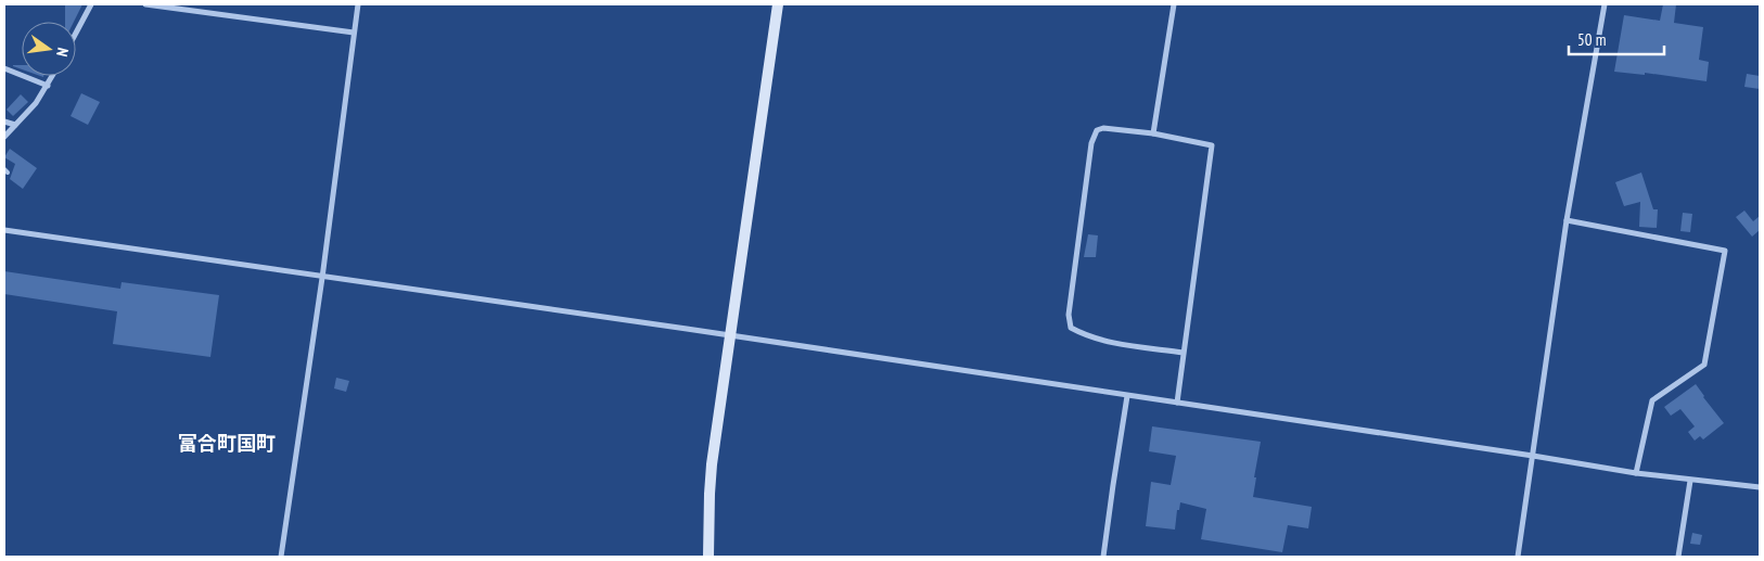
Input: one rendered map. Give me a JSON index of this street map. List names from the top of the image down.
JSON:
{
  "districts": ["富合町国町"],
  "scale_bar": "50 m",
  "north": "right"
}
